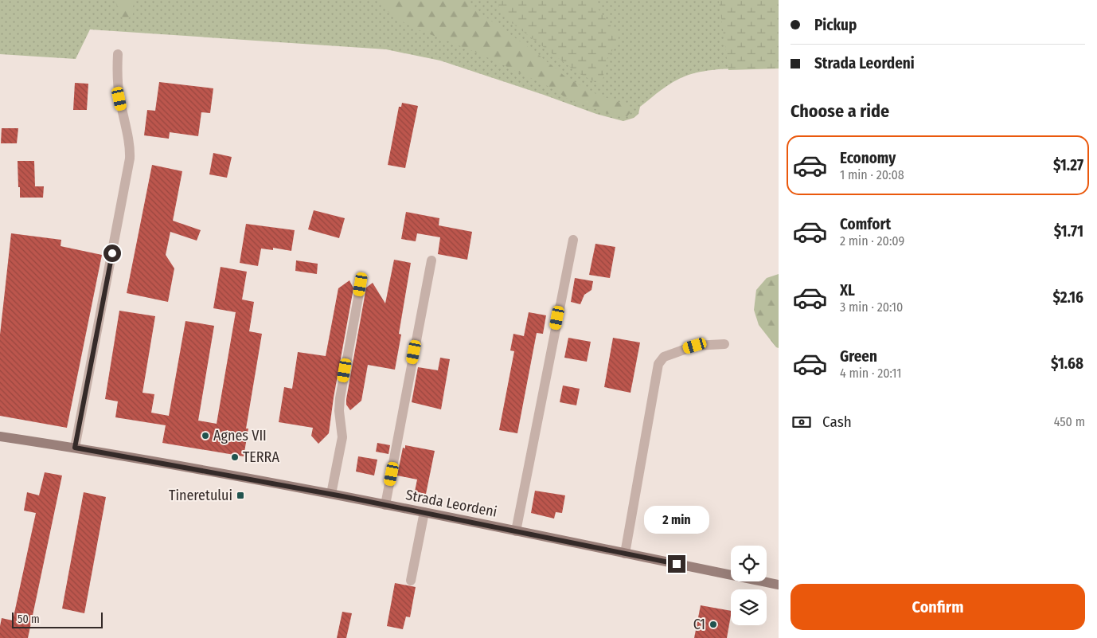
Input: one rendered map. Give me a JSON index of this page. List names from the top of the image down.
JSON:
{
  "streets": {
    "main road": ["Strada Leordeni"]
  },
  "places": {
    "other": ["Agnes VII", "TERRA", "C1"],
    "transit": ["Tineretului"]
  },
  "scale_bar": "50 m",
  "page": {
    "banner": ["Pickup", "Strada Leordeni"],
    "heading": "Choose a ride",
    "list": [
      {
        "name": "Economy",
        "note": "1 min · 20:08",
        "value": "$1.27"
      },
      {
        "name": "Comfort",
        "note": "2 min · 20:09",
        "value": "$1.71"
      },
      {
        "name": "XL",
        "note": "3 min · 20:10",
        "value": "$2.16"
      },
      {
        "name": "Green",
        "note": "4 min · 20:11",
        "value": "$1.68"
      }
    ],
    "pay": ["Cash", "450 m"],
    "bubble": "2 min",
    "buttons": "Confirm",
    "scale": "50 m"
  }
}
